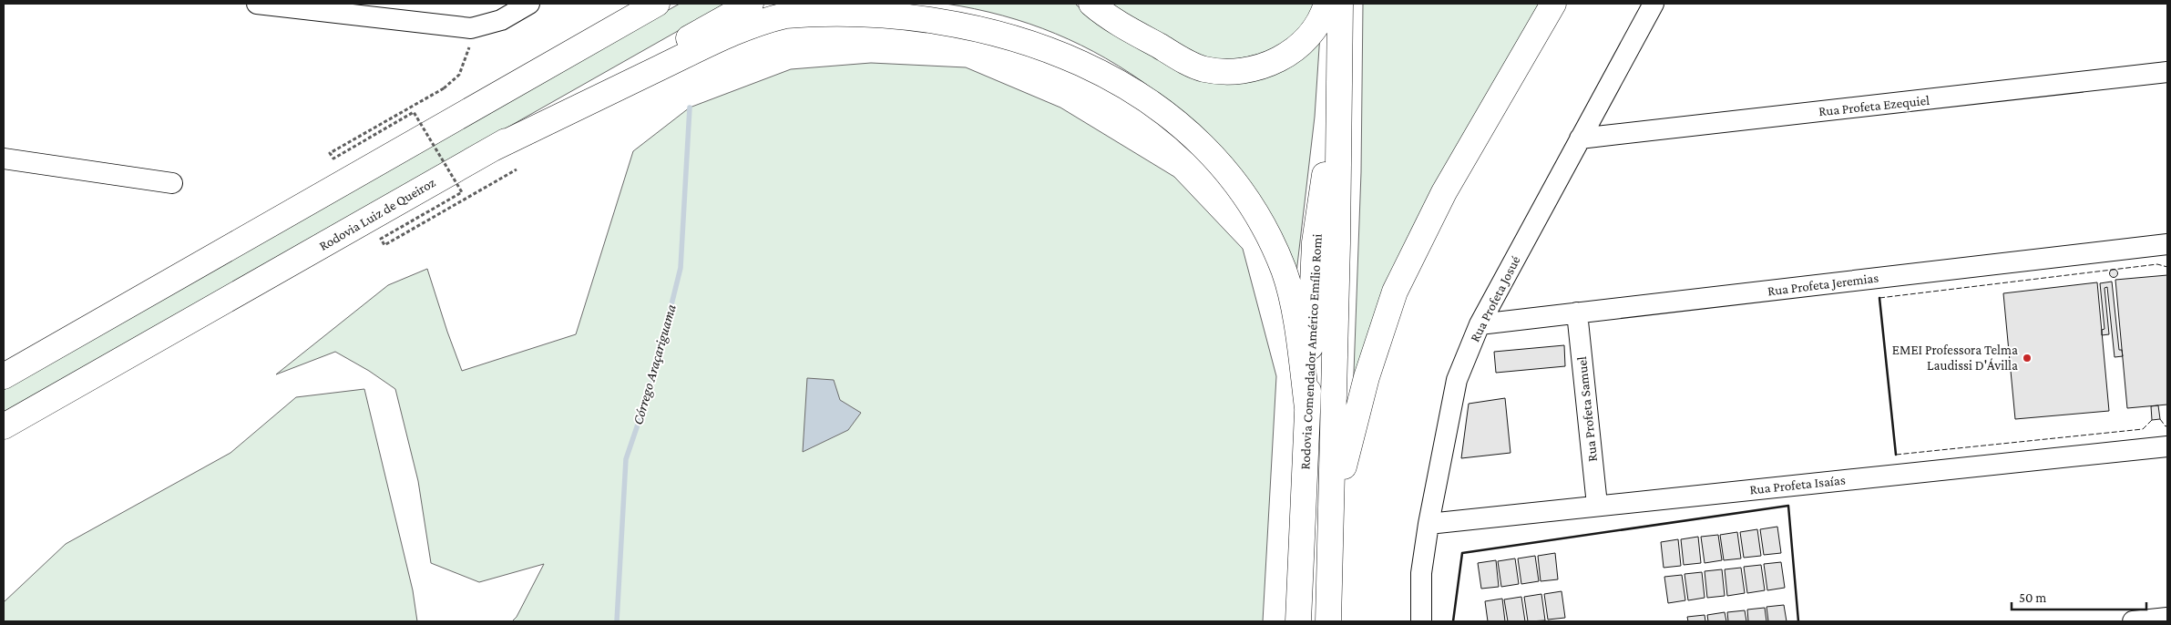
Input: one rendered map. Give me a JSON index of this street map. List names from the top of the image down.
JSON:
{
  "streets": {
    "highway": ["Rodovia Luiz de Queiroz", "Rodovia Comendador Américo Emílio Romi"],
    "street": [
      "Rua Profeta Ezequiel",
      "Rua Profeta Jeremias",
      "Rua Profeta Josué",
      "Rua Profeta Samuel",
      "Rua Profeta Isaías"
    ]
  },
  "crossings": [
    ["Rua Profeta Ezequiel", "Rua Profeta Josué"],
    ["Rua Profeta Jeremias", "Rua Profeta Josué"],
    ["Rua Profeta Jeremias", "Rua Profeta Samuel"],
    ["Rua Profeta Josué", "Rua Profeta Isaías"],
    ["Rua Profeta Samuel", "Rua Profeta Isaías"]
  ],
  "water": ["Córrego Araçariguama"],
  "places": ["EMEI Professora Telma Laudissi D'Ávilla"],
  "scale_bar": "50 m"
}
